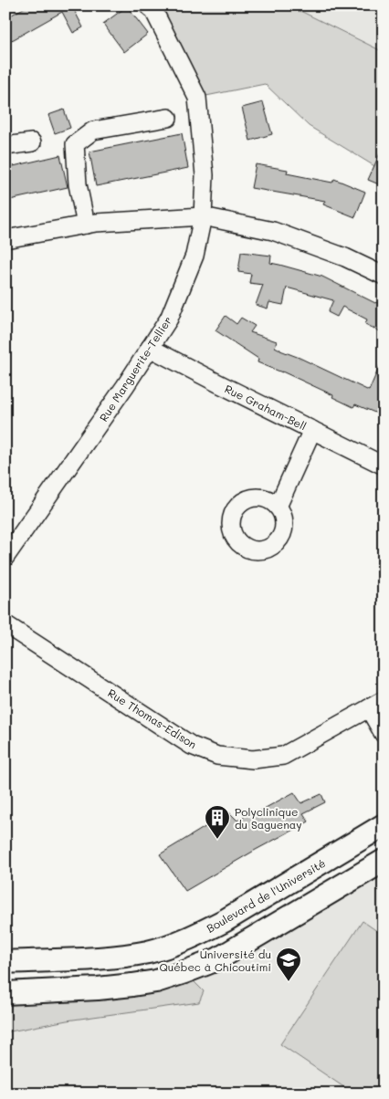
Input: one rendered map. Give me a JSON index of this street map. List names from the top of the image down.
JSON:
{
  "streets": {
    "main road": ["Boulevard de l'Université"],
    "street": ["Rue Marguerite-Tellier", "Rue Graham-Bell", "Rue Thomas-Edison"]
  },
  "crossings": [
    ["Rue Marguerite-Tellier", "Rue Graham-Bell"]
  ],
  "places": {
    "building": ["Polyclinique du Saguenay"],
    "school or university": ["Université du Québec à Chicoutimi"]
  }
}
